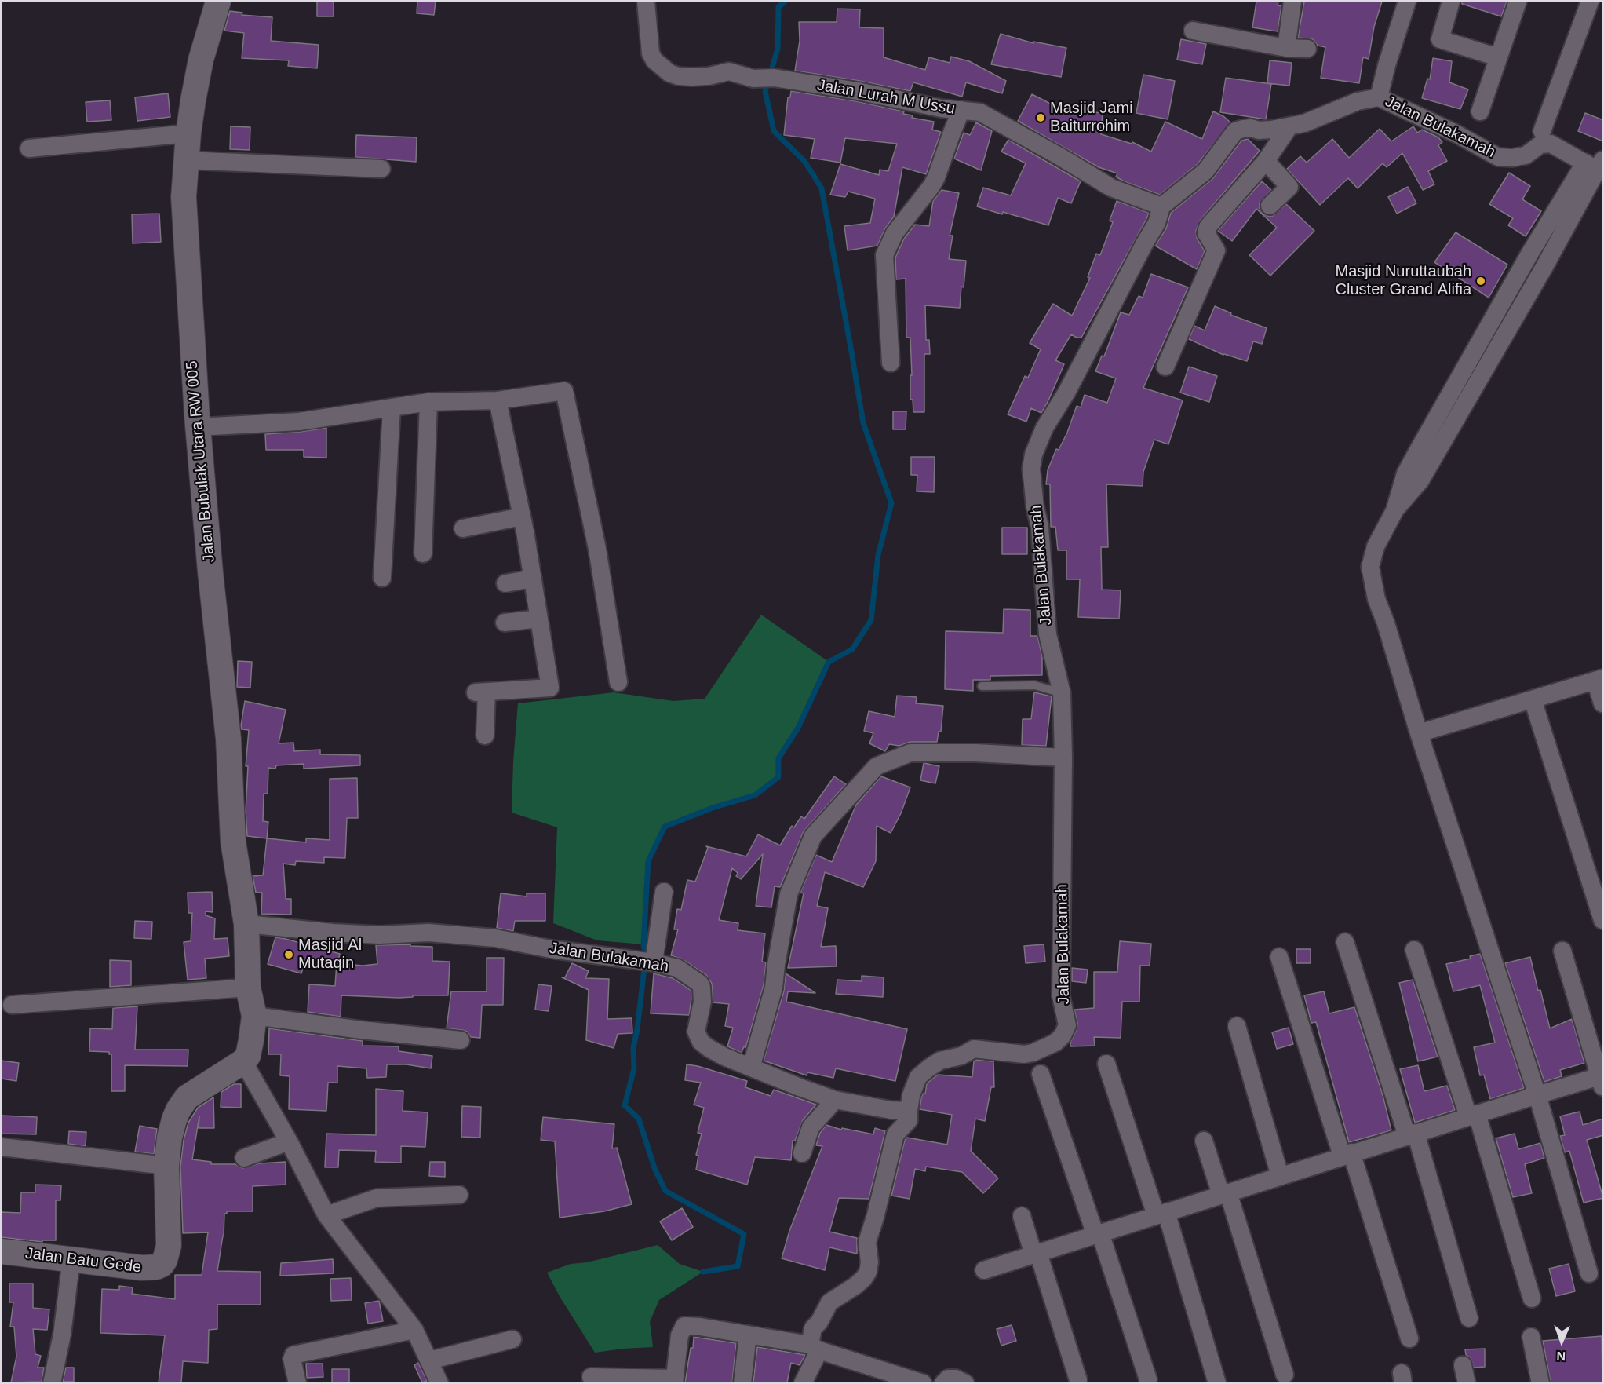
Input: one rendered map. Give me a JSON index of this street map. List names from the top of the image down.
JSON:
{
  "streets": {
    "street": [
      "Jalan Lurah M Ussu",
      "Jalan Bulakamah",
      "Jalan Bubulak Utara RW 005",
      "Jalan Batu Gede"
    ]
  },
  "crossings": [
    ["Jalan Lurah M Ussu", "Jalan Bulakamah"],
    ["Jalan Bulakamah", "Jalan Bubulak Utara RW 005"]
  ],
  "places": ["Masjid Jami Baiturrohim", "Masjid Nuruttaubah Cluster Grand Alifia", "Masjid Al Mutaqin"],
  "north": "bottom"
}
